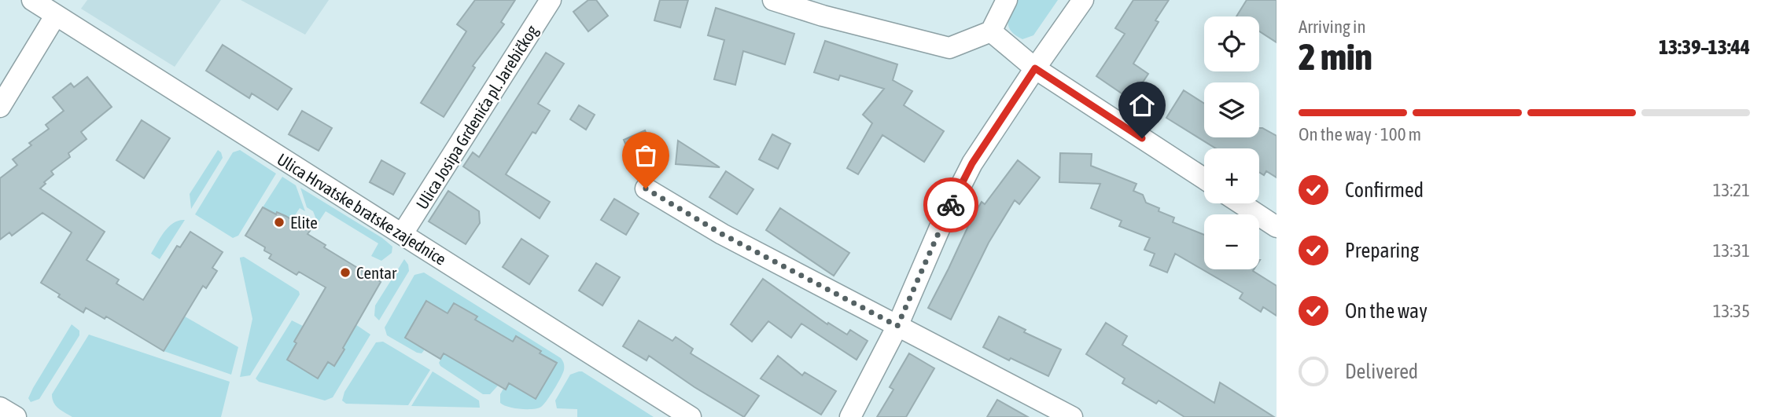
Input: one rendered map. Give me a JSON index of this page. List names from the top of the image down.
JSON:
{
  "streets": {
    "street": ["Ulica Josipa Grdenića pl. Jarebičkog", "Ulica Hrvatske bratske zajednice"]
  },
  "crossings": [
    ["Ulica Josipa Grdenića pl. Jarebičkog", "Ulica Hrvatske bratske zajednice"]
  ],
  "places": ["Elite", "Centar"],
  "page": {
    "heading": ["2 min", "Arriving in", "13:39–13:44"],
    "map_buttons": ["+", "−"],
    "bar": "On the way · 100 m",
    "list": [
      ["Confirmed", "13:21"],
      ["Preparing", "13:31"],
      ["On the way", "13:35"],
      "Delivered"
    ]
  }
}
